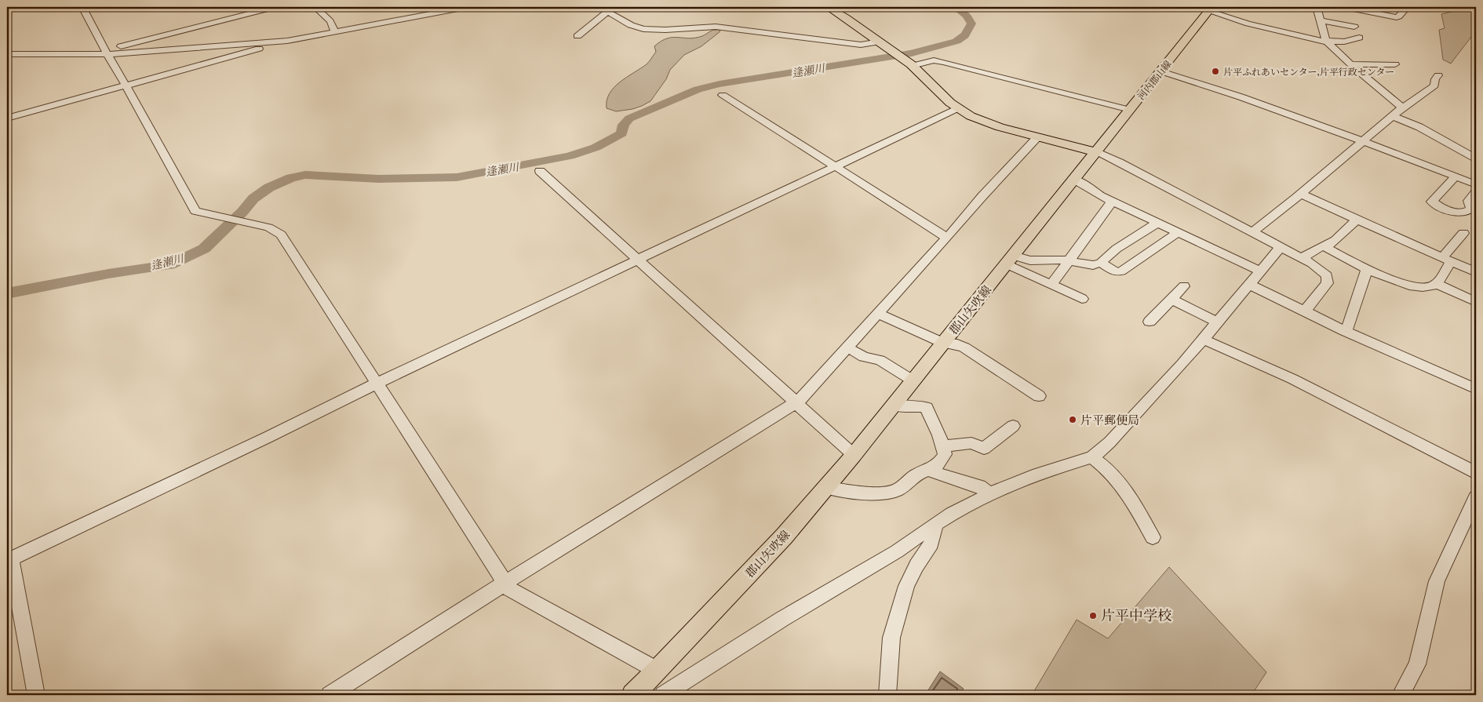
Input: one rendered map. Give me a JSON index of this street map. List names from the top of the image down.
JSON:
{
  "streets": {
    "main road": ["河内郡山線", "郡山矢吹線"]
  },
  "crossings": [
    ["河内郡山線", "郡山矢吹線"]
  ],
  "water": ["逢瀬川"],
  "places": ["片平ふれあいセンター,片平行政センター", "片平郵便局", "片平中学校"]
}
